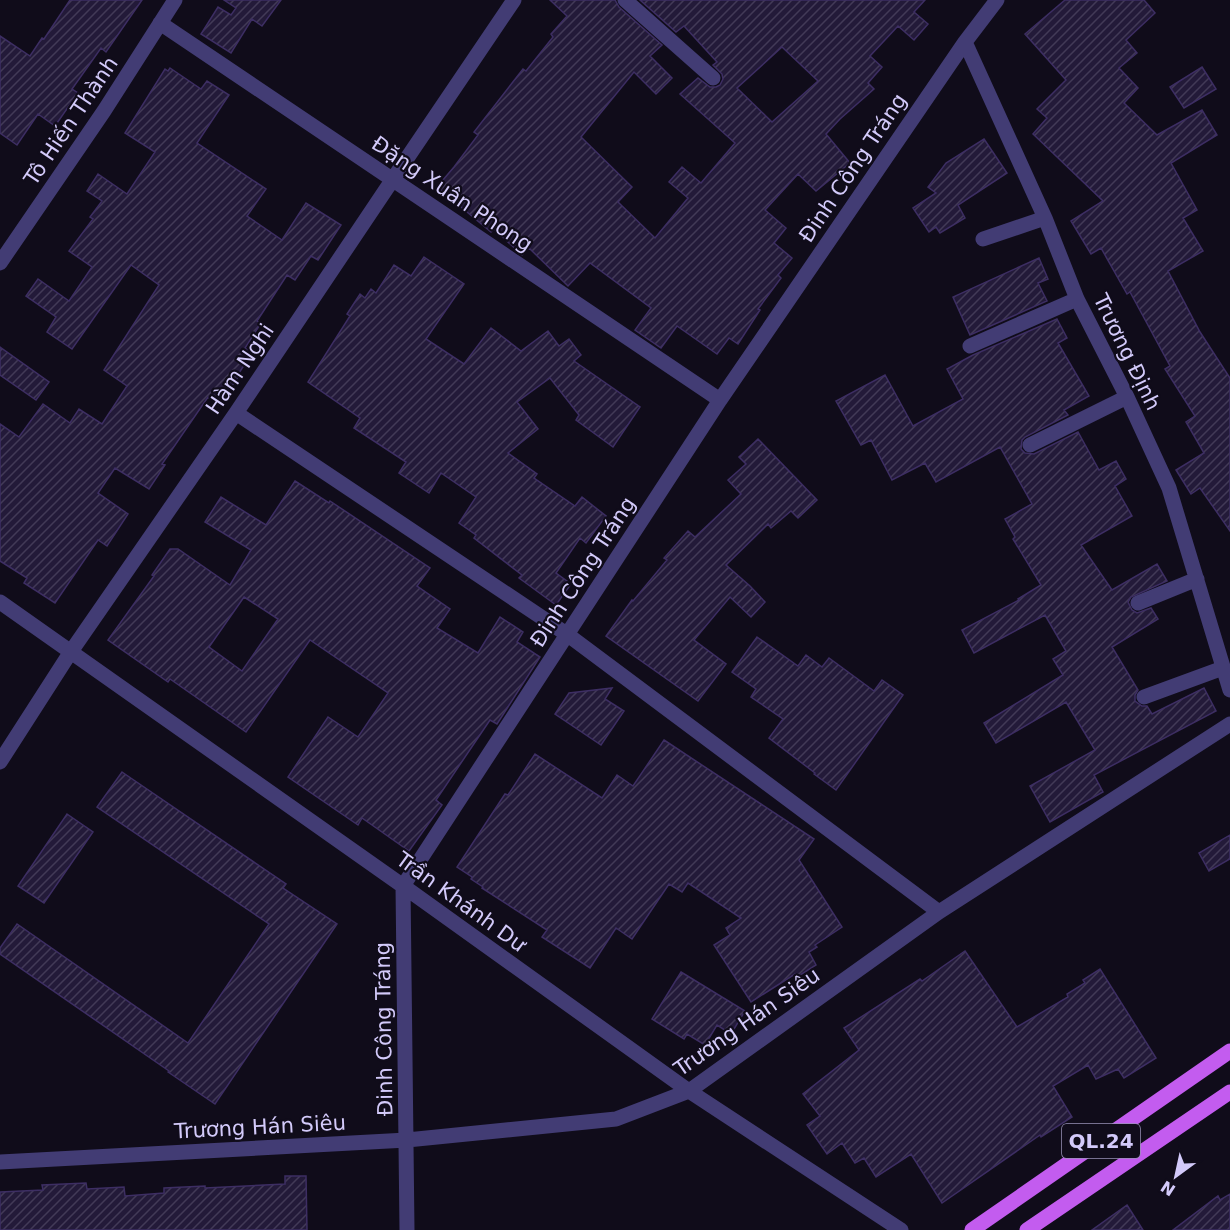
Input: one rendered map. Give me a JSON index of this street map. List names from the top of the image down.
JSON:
{
  "streets": {
    "main road": ["QL.24"],
    "street": [
      "Tô Hiến Thành",
      "Đinh Công Tráng",
      "Đặng Xuân Phong",
      "Trương Định",
      "Hàm Nghi",
      "Trần Khánh Dư",
      "Trương Hán Siêu"
    ]
  },
  "crossings": [
    ["Tô Hiến Thành", "Đặng Xuân Phong"],
    ["Đinh Công Tráng", "Đặng Xuân Phong"],
    ["Đinh Công Tráng", "Trương Định"],
    ["Đinh Công Tráng", "Trần Khánh Dư"],
    ["Đinh Công Tráng", "Trương Hán Siêu"],
    ["Đặng Xuân Phong", "Hàm Nghi"],
    ["Hàm Nghi", "Trần Khánh Dư"],
    ["Trần Khánh Dư", "Trương Hán Siêu"]
  ],
  "north": "bottom left"
}
